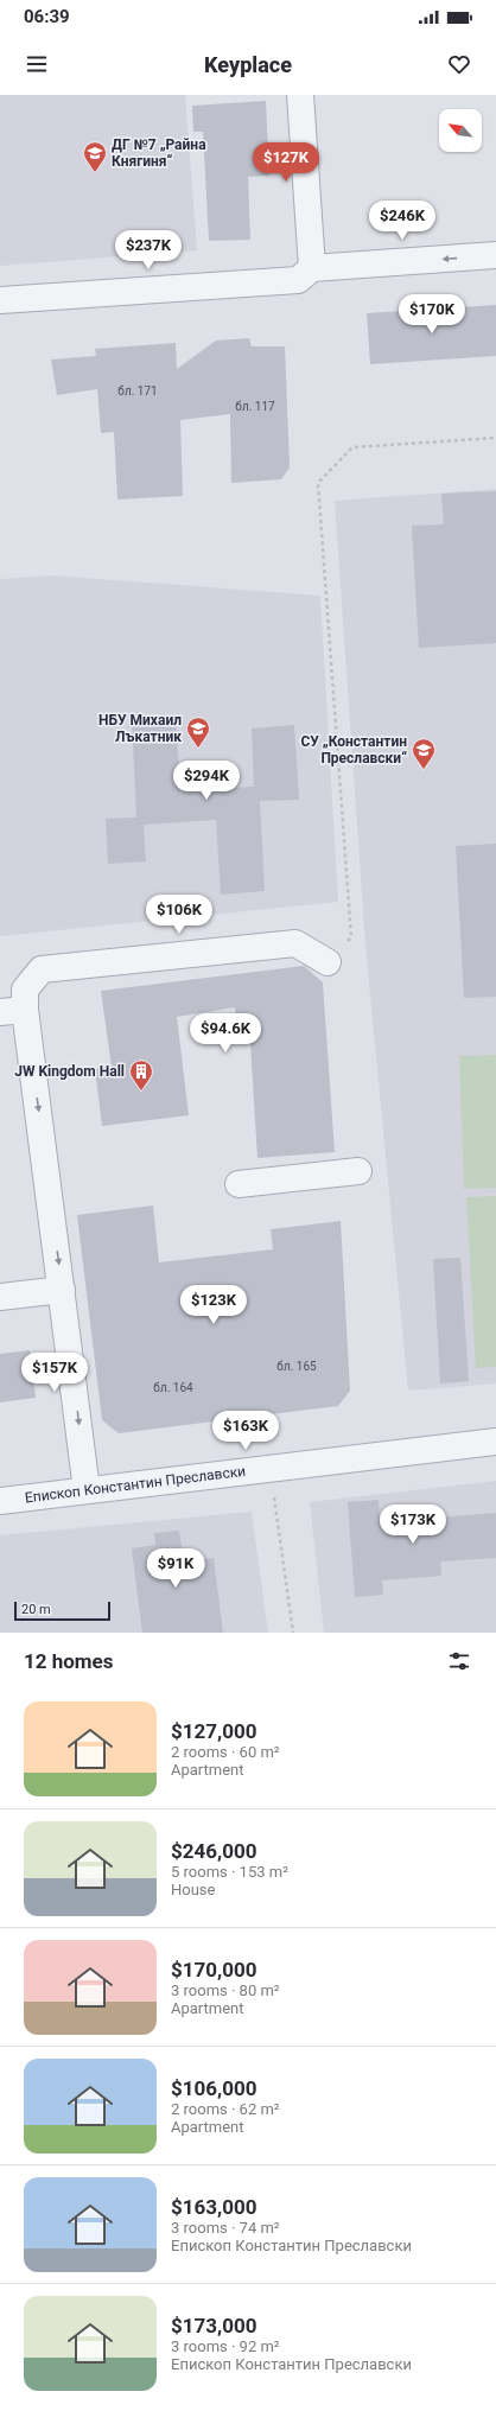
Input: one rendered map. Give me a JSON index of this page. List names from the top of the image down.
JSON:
{
  "streets": {
    "street": ["Епископ Константин Преславски"]
  },
  "places": {
    "school or university": ["ДГ №7 „Райна Княгиня“", "НБУ Михаил Лъкатник", "СУ „Константин Преславски“"],
    "building": ["JW Kingdom Hall"]
  },
  "house_numbers": [
    "бл. 171",
    "бл. 117",
    "бл. 165",
    "бл. 164"
  ],
  "scale_bar": "20 m",
  "north": "top left",
  "page": {
    "status": "06:39",
    "header": "Keyplace",
    "price": [
      "$127K",
      "$246K",
      "$237K",
      "$170K",
      "$294K",
      "$106K",
      "$94.6K",
      "$123K",
      "$157K",
      "$163K",
      "$173K",
      "$91K"
    ],
    "scale": "20 m",
    "heading": "12 homes",
    "list": [
      {
        "name": "$127,000",
        "note": "2 rooms · 60 m² · Apartment"
      },
      {
        "name": "$246,000",
        "note": "5 rooms · 153 m² · House"
      },
      {
        "name": "$170,000",
        "note": "3 rooms · 80 m² · Apartment"
      },
      {
        "name": "$106,000",
        "note": "2 rooms · 62 m² · Apartment"
      },
      {
        "name": "$163,000",
        "note": "3 rooms · 74 m² · Епископ Константин Преславски"
      },
      {
        "name": "$173,000",
        "note": "3 rooms · 92 m² · Епископ Константин Преславски"
      }
    ]
  }
}
